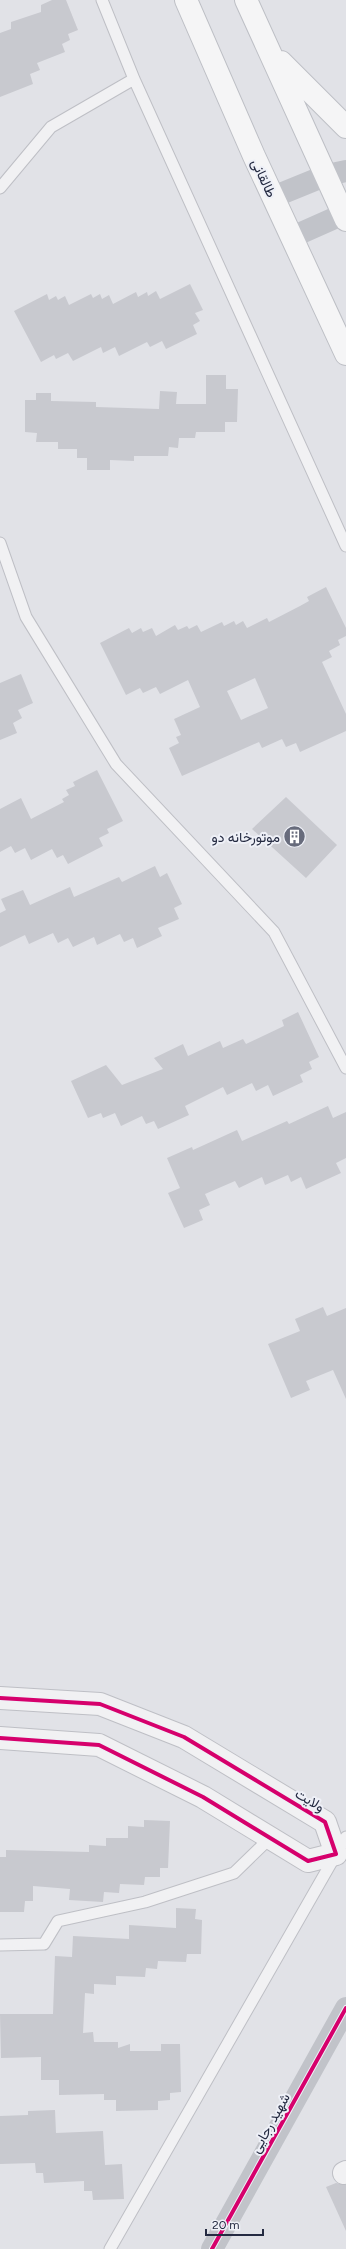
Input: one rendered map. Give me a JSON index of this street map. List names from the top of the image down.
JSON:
{
  "streets": {
    "main road": ["طالقانی"],
    "street": ["ولایت", "شهید رجایی"]
  },
  "places": {
    "building": ["موتورخانه دو"]
  },
  "scale_bar": "20 m"
}
